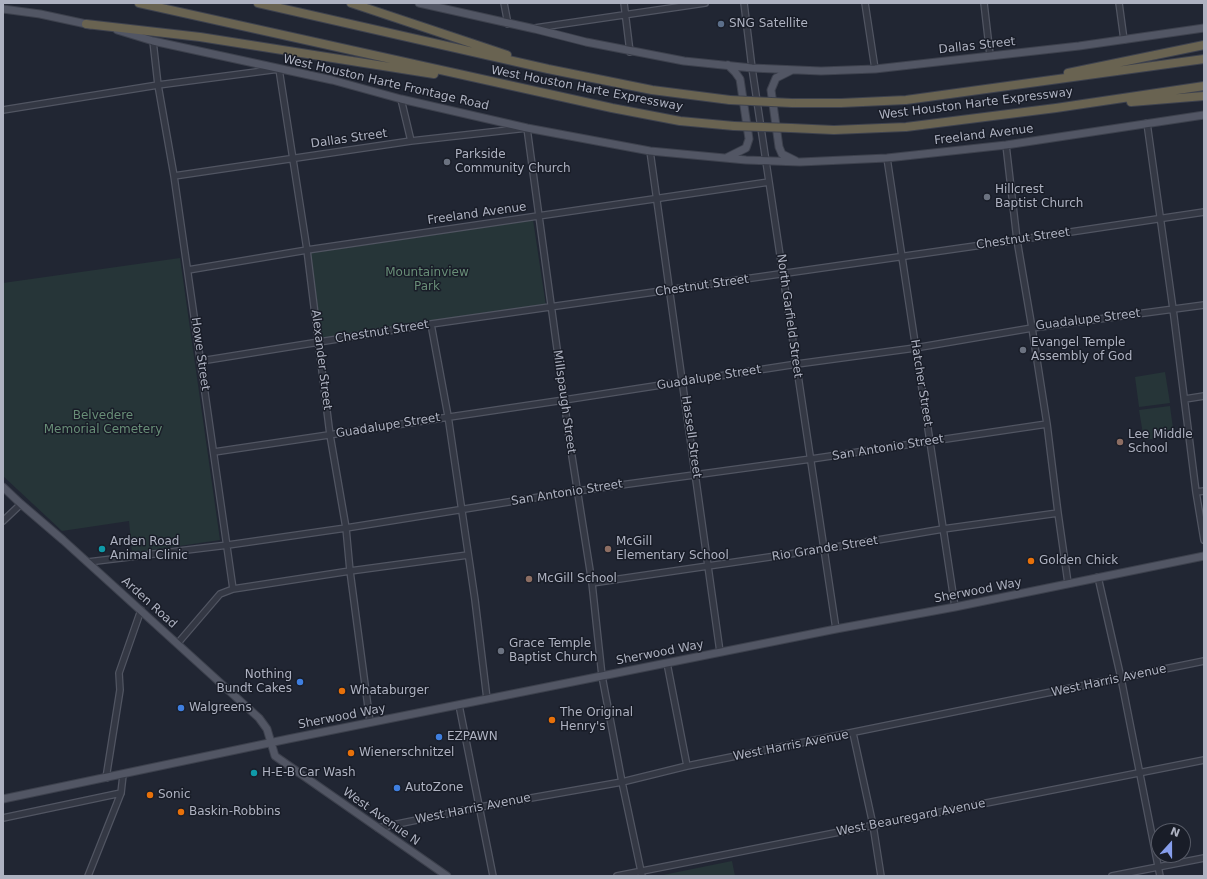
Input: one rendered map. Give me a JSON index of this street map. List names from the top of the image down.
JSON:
{
  "streets": {
    "highway": ["West Houston Harte Expressway"],
    "main road": [
      "Dallas Street",
      "West Houston Harte Frontage Road",
      "Freeland Avenue",
      "Sherwood Way",
      "Arden Road",
      "West Avenue N"
    ],
    "street": [
      "Chestnut Street",
      "North Garfield Street",
      "Guadalupe Street",
      "Howe Street",
      "Alexander Street",
      "Hatcher Street",
      "Millspaugh Street",
      "Hassell Street",
      "San Antonio Street",
      "Rio Grande Street",
      "West Harris Avenue",
      "West Beauregard Avenue"
    ]
  },
  "crossings": [
    ["Dallas Street", "West Houston Harte Frontage Road"],
    ["Dallas Street", "North Garfield Street"],
    ["Dallas Street", "Howe Street"],
    ["Dallas Street", "Alexander Street"],
    ["Dallas Street", "Millspaugh Street"],
    ["West Houston Harte Frontage Road", "Freeland Avenue"],
    ["West Houston Harte Frontage Road", "North Garfield Street"],
    ["West Houston Harte Frontage Road", "Howe Street"],
    ["West Houston Harte Frontage Road", "Alexander Street"],
    ["West Houston Harte Frontage Road", "Millspaugh Street"],
    ["West Houston Harte Frontage Road", "Hassell Street"],
    ["Freeland Avenue", "North Garfield Street"],
    ["Freeland Avenue", "Howe Street"],
    ["Freeland Avenue", "Alexander Street"],
    ["Freeland Avenue", "Hatcher Street"],
    ["Freeland Avenue", "Millspaugh Street"],
    ["Freeland Avenue", "Hassell Street"],
    ["Chestnut Street", "North Garfield Street"],
    ["Chestnut Street", "Howe Street"],
    ["Chestnut Street", "Alexander Street"],
    ["Chestnut Street", "Hatcher Street"],
    ["Chestnut Street", "Millspaugh Street"],
    ["Chestnut Street", "Hassell Street"],
    ["North Garfield Street", "Guadalupe Street"],
    ["North Garfield Street", "San Antonio Street"],
    ["North Garfield Street", "Rio Grande Street"],
    ["North Garfield Street", "Sherwood Way"],
    ["Guadalupe Street", "Howe Street"],
    ["Guadalupe Street", "Alexander Street"],
    ["Guadalupe Street", "Hatcher Street"],
    ["Guadalupe Street", "Millspaugh Street"],
    ["Guadalupe Street", "Hassell Street"],
    ["Howe Street", "San Antonio Street"],
    ["Alexander Street", "San Antonio Street"],
    ["Alexander Street", "Sherwood Way"],
    ["Hatcher Street", "San Antonio Street"],
    ["Hatcher Street", "Rio Grande Street"],
    ["Hatcher Street", "Sherwood Way"],
    ["Millspaugh Street", "San Antonio Street"],
    ["Millspaugh Street", "Rio Grande Street"],
    ["Millspaugh Street", "Sherwood Way"],
    ["Millspaugh Street", "West Harris Avenue"],
    ["Millspaugh Street", "West Beauregard Avenue"],
    ["Hassell Street", "San Antonio Street"],
    ["Hassell Street", "Rio Grande Street"],
    ["Hassell Street", "Sherwood Way"],
    ["San Antonio Street", "Arden Road"],
    ["Sherwood Way", "Arden Road"],
    ["Sherwood Way", "West Avenue N"],
    ["Arden Road", "West Avenue N"],
    ["West Harris Avenue", "West Avenue N"]
  ],
  "parks": ["Mountainview Park", "Belvedere Memorial Cemetery"],
  "places": [
    "SNG Satellite",
    "Parkside Community Church",
    "Hillcrest Baptist Church",
    "Evangel Temple Assembly of God",
    "Lee Middle School",
    "Arden Road Animal Clinic",
    "McGill Elementary School",
    "Golden Chick",
    "McGill School",
    "Grace Temple Baptist Church",
    "Nothing Bundt Cakes",
    "Whataburger",
    "Walgreens",
    "The Original Henry's",
    "EZPAWN",
    "Wienerschnitzel",
    "H-E-B Car Wash",
    "AutoZone",
    "Sonic",
    "Baskin-Robbins"
  ],
  "north": "top"
}
